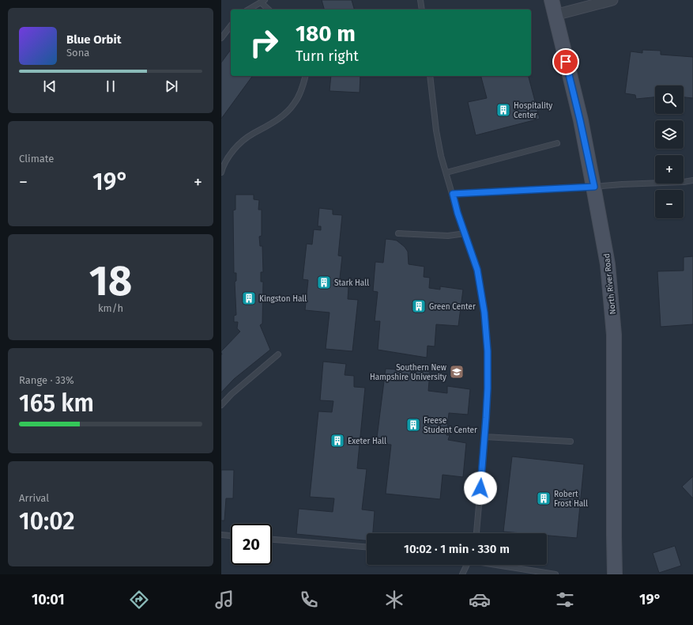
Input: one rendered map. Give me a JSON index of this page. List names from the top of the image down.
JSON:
{
  "streets": {
    "street": ["North River Road"]
  },
  "places": {
    "building": [
      "Hospitality Center",
      "Stark Hall",
      "Kingston Hall",
      "Green Center",
      "Freese Student Center",
      "Exeter Hall",
      "Robert Frost Hall"
    ],
    "school or university": ["Southern New Hampshire University"]
  },
  "page": {
    "turn": ["180 m", "Turn right"],
    "song": ["Blue Orbit", "Sona"],
    "map_buttons": ["+", "−"],
    "tile": [
      "Climate",
      ["18", "km/h"],
      ["Range · 33%", "165 km"],
      ["Arrival", "10:02"]
    ],
    "heat": ["−", "19°", "+"],
    "limit": "20",
    "trip": "10:02 · 1 min · 330 m",
    "tabs": ["10:01", "19°"]
  }
}
